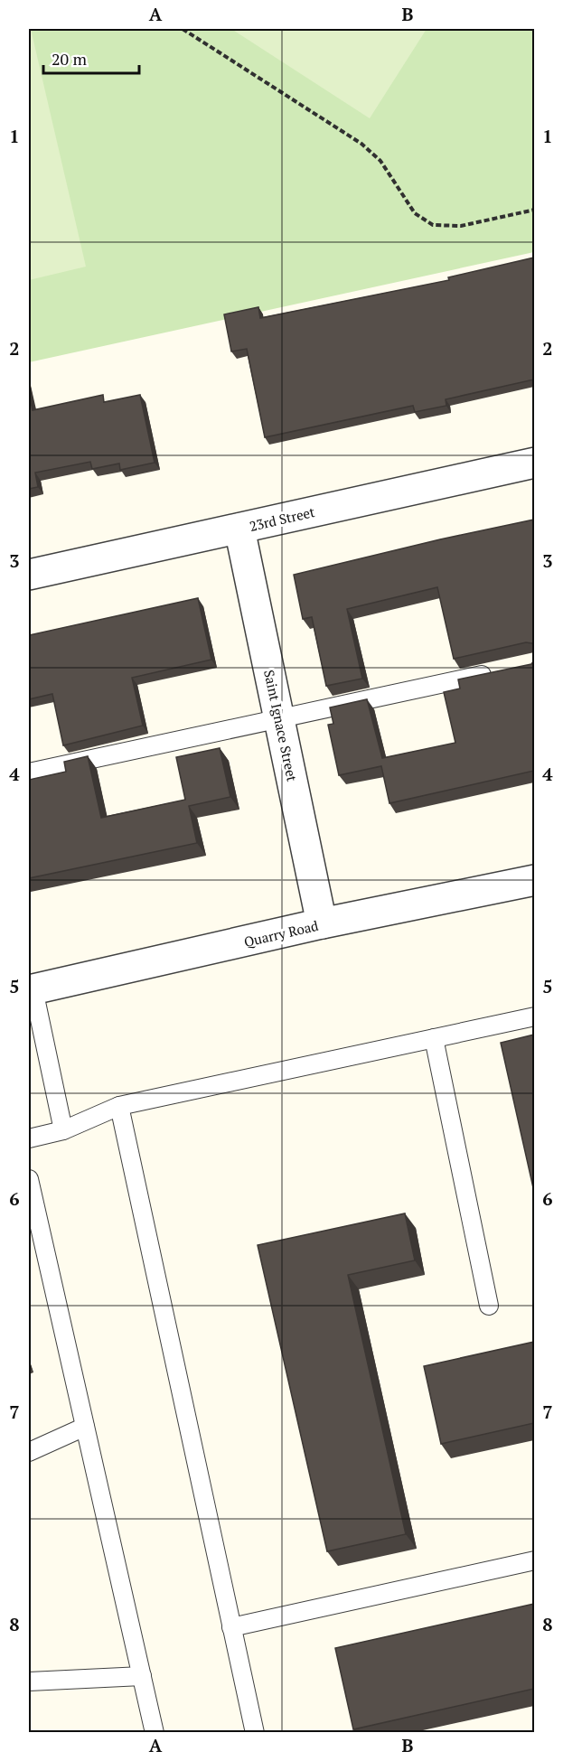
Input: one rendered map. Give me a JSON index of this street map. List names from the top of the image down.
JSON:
{
  "streets": {
    "street": ["23rd Street", "Saint Ignace Street", "Quarry Road"]
  },
  "crossings": [
    ["23rd Street", "Saint Ignace Street"],
    ["Saint Ignace Street", "Quarry Road"]
  ],
  "scale_bar": "20 m",
  "grid": {
    "columns": ["A", "B"],
    "rows": [
      "1",
      "2",
      "3",
      "4",
      "5",
      "6",
      "7",
      "8"
    ]
  }
}
